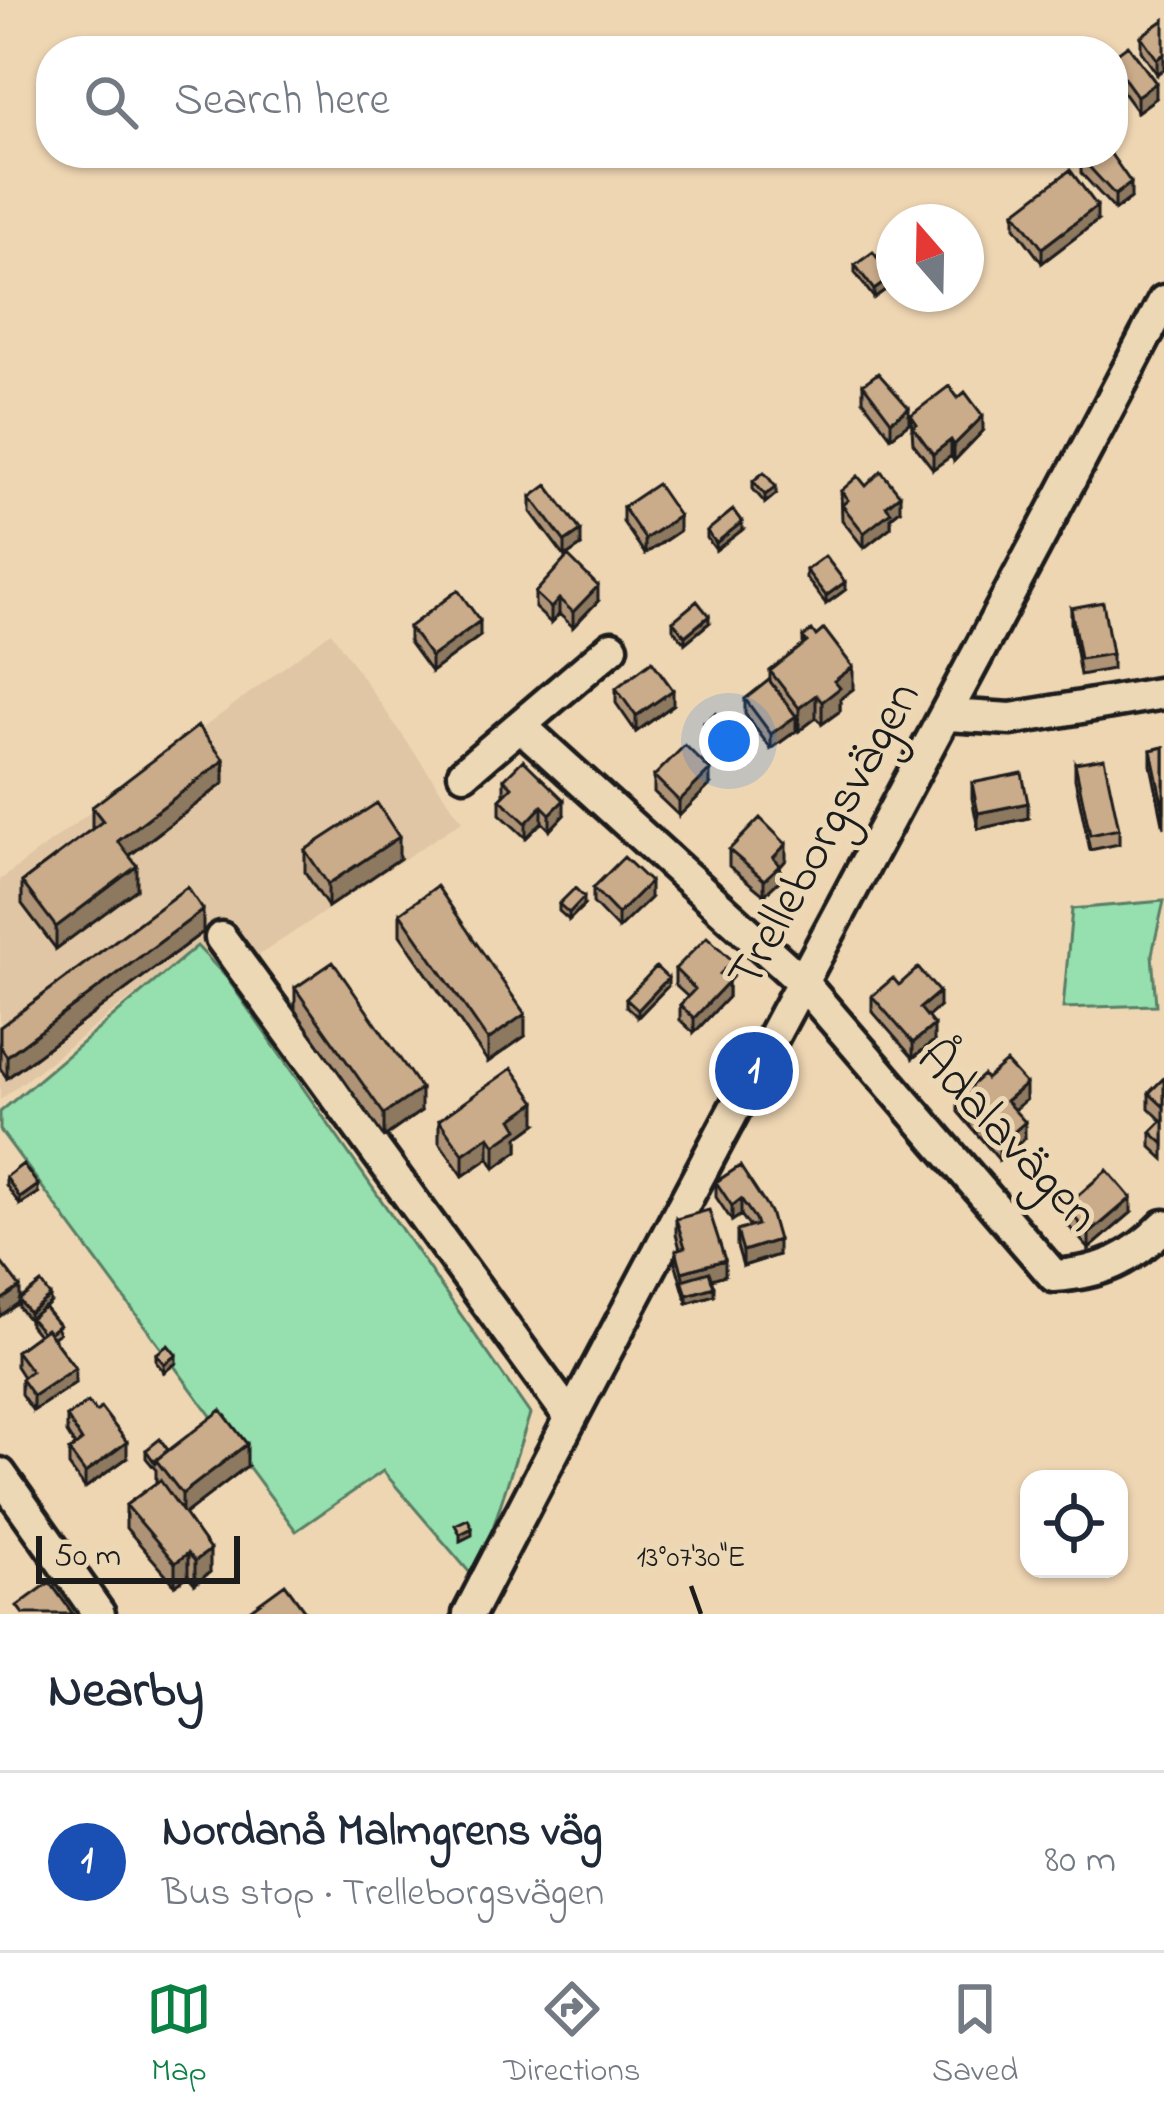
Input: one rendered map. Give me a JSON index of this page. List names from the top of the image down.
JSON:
{
  "streets": {
    "street": ["Trelleborgsvägen", "Ådalavägen"]
  },
  "crossings": [
    ["Trelleborgsvägen", "Ådalavägen"]
  ],
  "scale_bar": "50 m",
  "north": "top",
  "page": {
    "search": "Search here",
    "pins": "1",
    "scale": "50 m",
    "heading": "Nearby",
    "list": [
      {
        "mark": "1",
        "name": "Nordanå Malmgrens väg",
        "note": "Bus stop · Trelleborgsvägen",
        "value": "80 m"
      }
    ],
    "nav": ["Map", "Directions", "Saved"]
  },
  "coordinates": ["13°07'30\"E"]
}
